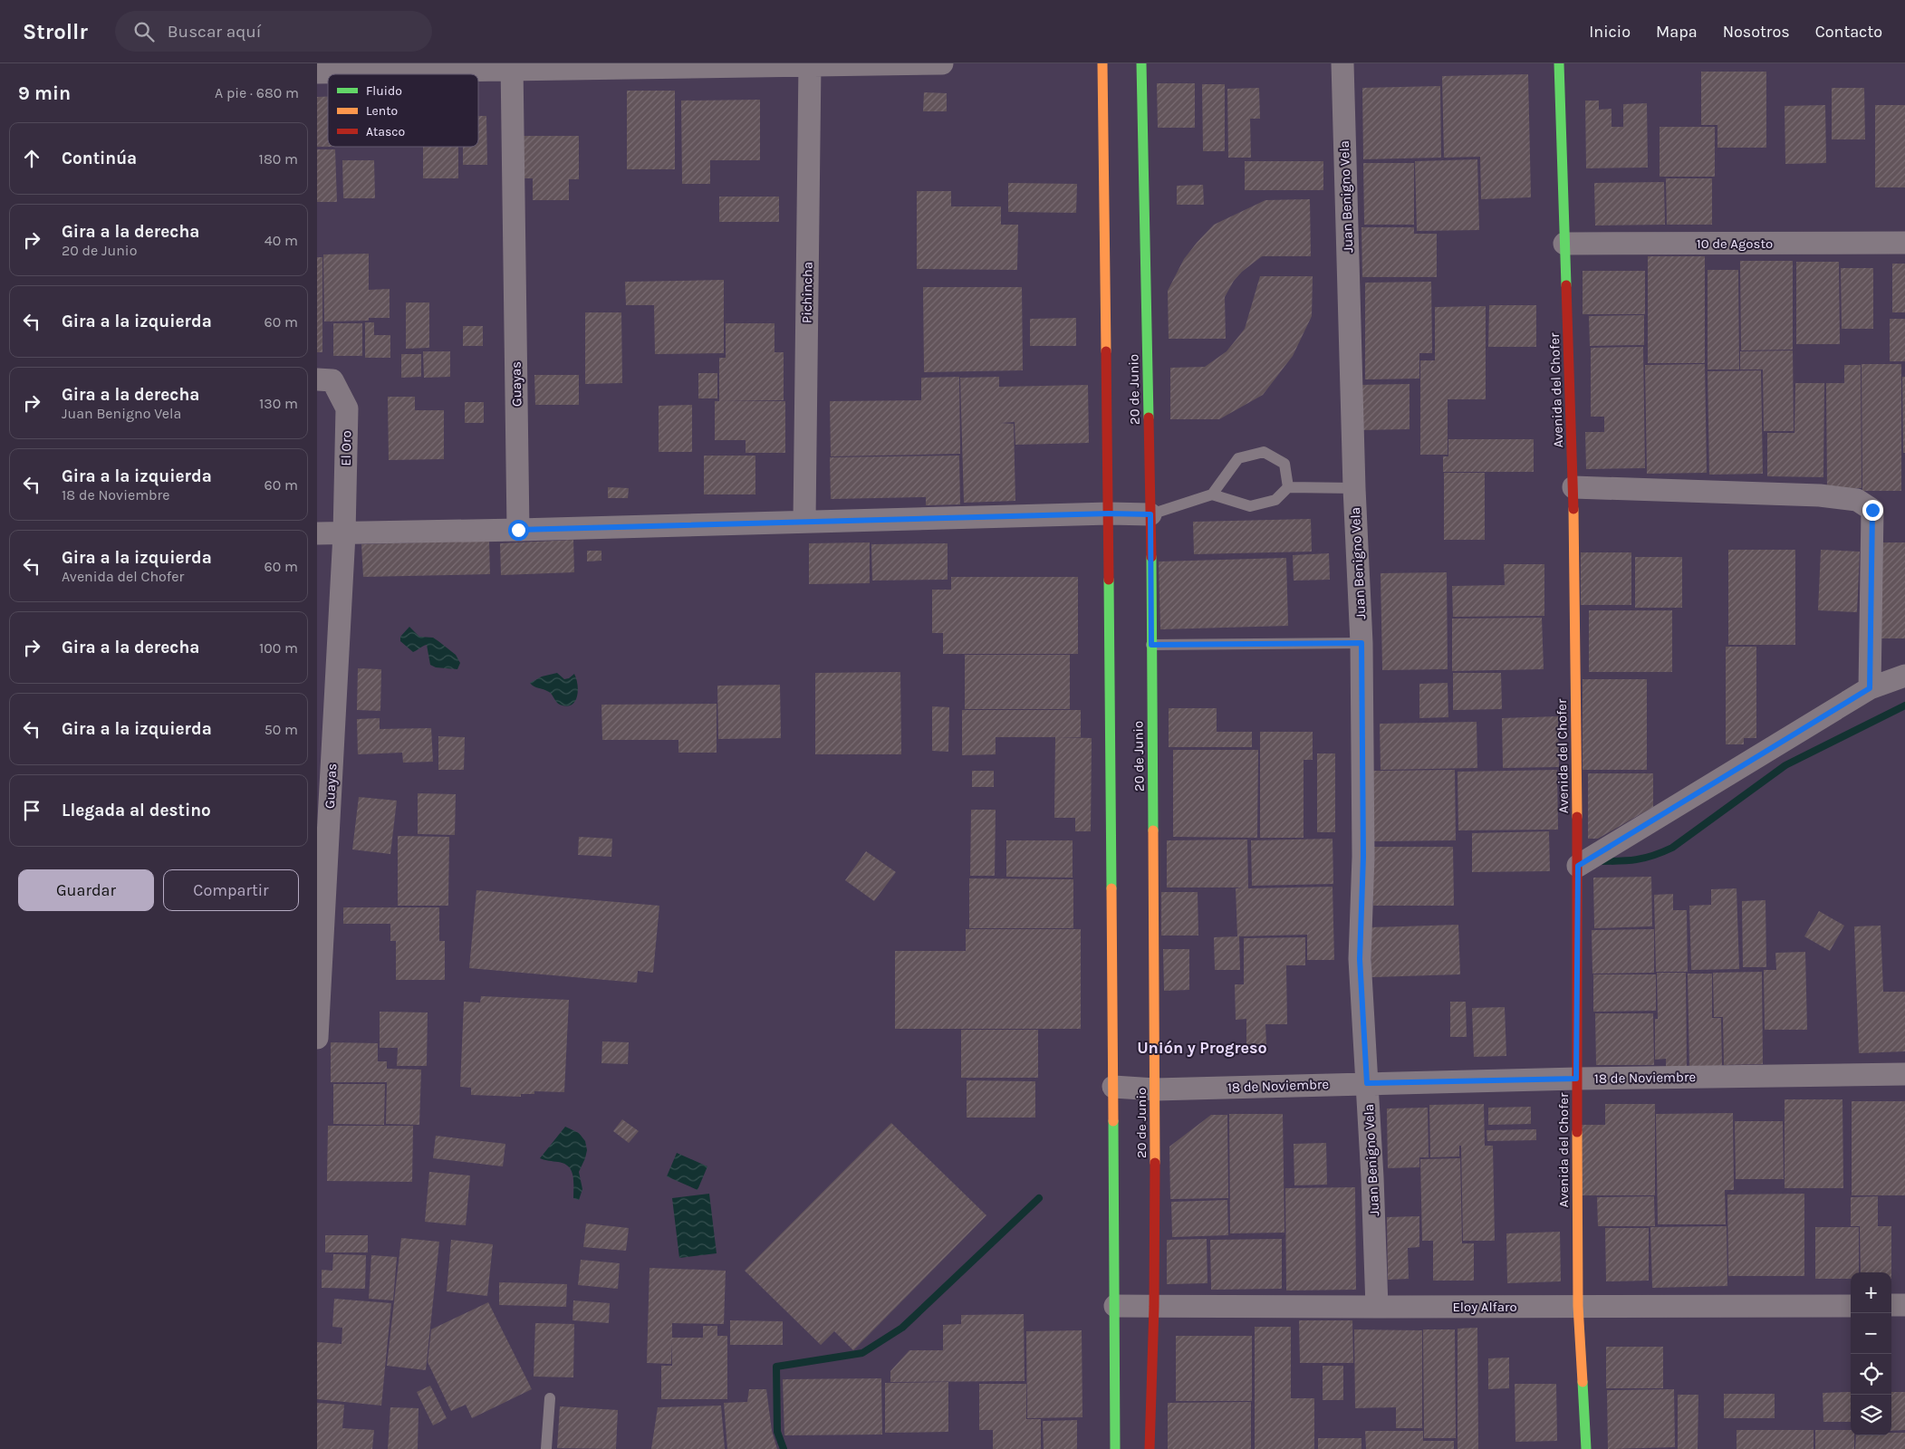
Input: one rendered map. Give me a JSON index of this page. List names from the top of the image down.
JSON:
{
  "streets": {
    "street": [
      "Juan Benigno Vela",
      "10 de Agosto",
      "Pichincha",
      "Guayas",
      "20 de Junio",
      "Avenida del Chofer",
      "El Oro",
      "18 de Noviembre",
      "Eloy Alfaro"
    ]
  },
  "crossings": [
    ["Juan Benigno Vela", "18 de Noviembre"],
    ["Juan Benigno Vela", "Eloy Alfaro"],
    ["10 de Agosto", "Avenida del Chofer"],
    ["Guayas", "El Oro"],
    ["20 de Junio", "18 de Noviembre"],
    ["20 de Junio", "Eloy Alfaro"],
    ["Avenida del Chofer", "18 de Noviembre"],
    ["Avenida del Chofer", "Eloy Alfaro"]
  ],
  "districts": ["Unión y Progreso"],
  "legend": ["Fluido", "Lento", "Atasco"],
  "page": {
    "header": "Strollr",
    "search": "Buscar aquí",
    "nav": [
      "Inicio",
      "Mapa",
      "Nosotros",
      "Contacto"
    ],
    "heading": ["9 min", "A pie · 680 m"],
    "list": [
      ["Continúa", "180 m"],
      ["Gira a la derecha", "20 de Junio", "40 m"],
      ["Gira a la izquierda", "60 m"],
      ["Gira a la derecha", "Juan Benigno Vela", "130 m"],
      ["Gira a la izquierda", "18 de Noviembre", "60 m"],
      ["Gira a la izquierda", "Avenida del Chofer", "60 m"],
      ["Gira a la derecha", "100 m"],
      ["Gira a la izquierda", "50 m"],
      "Llegada al destino"
    ],
    "buttons": ["Guardar", "Compartir"],
    "map_buttons": ["+", "−"]
  }
}
